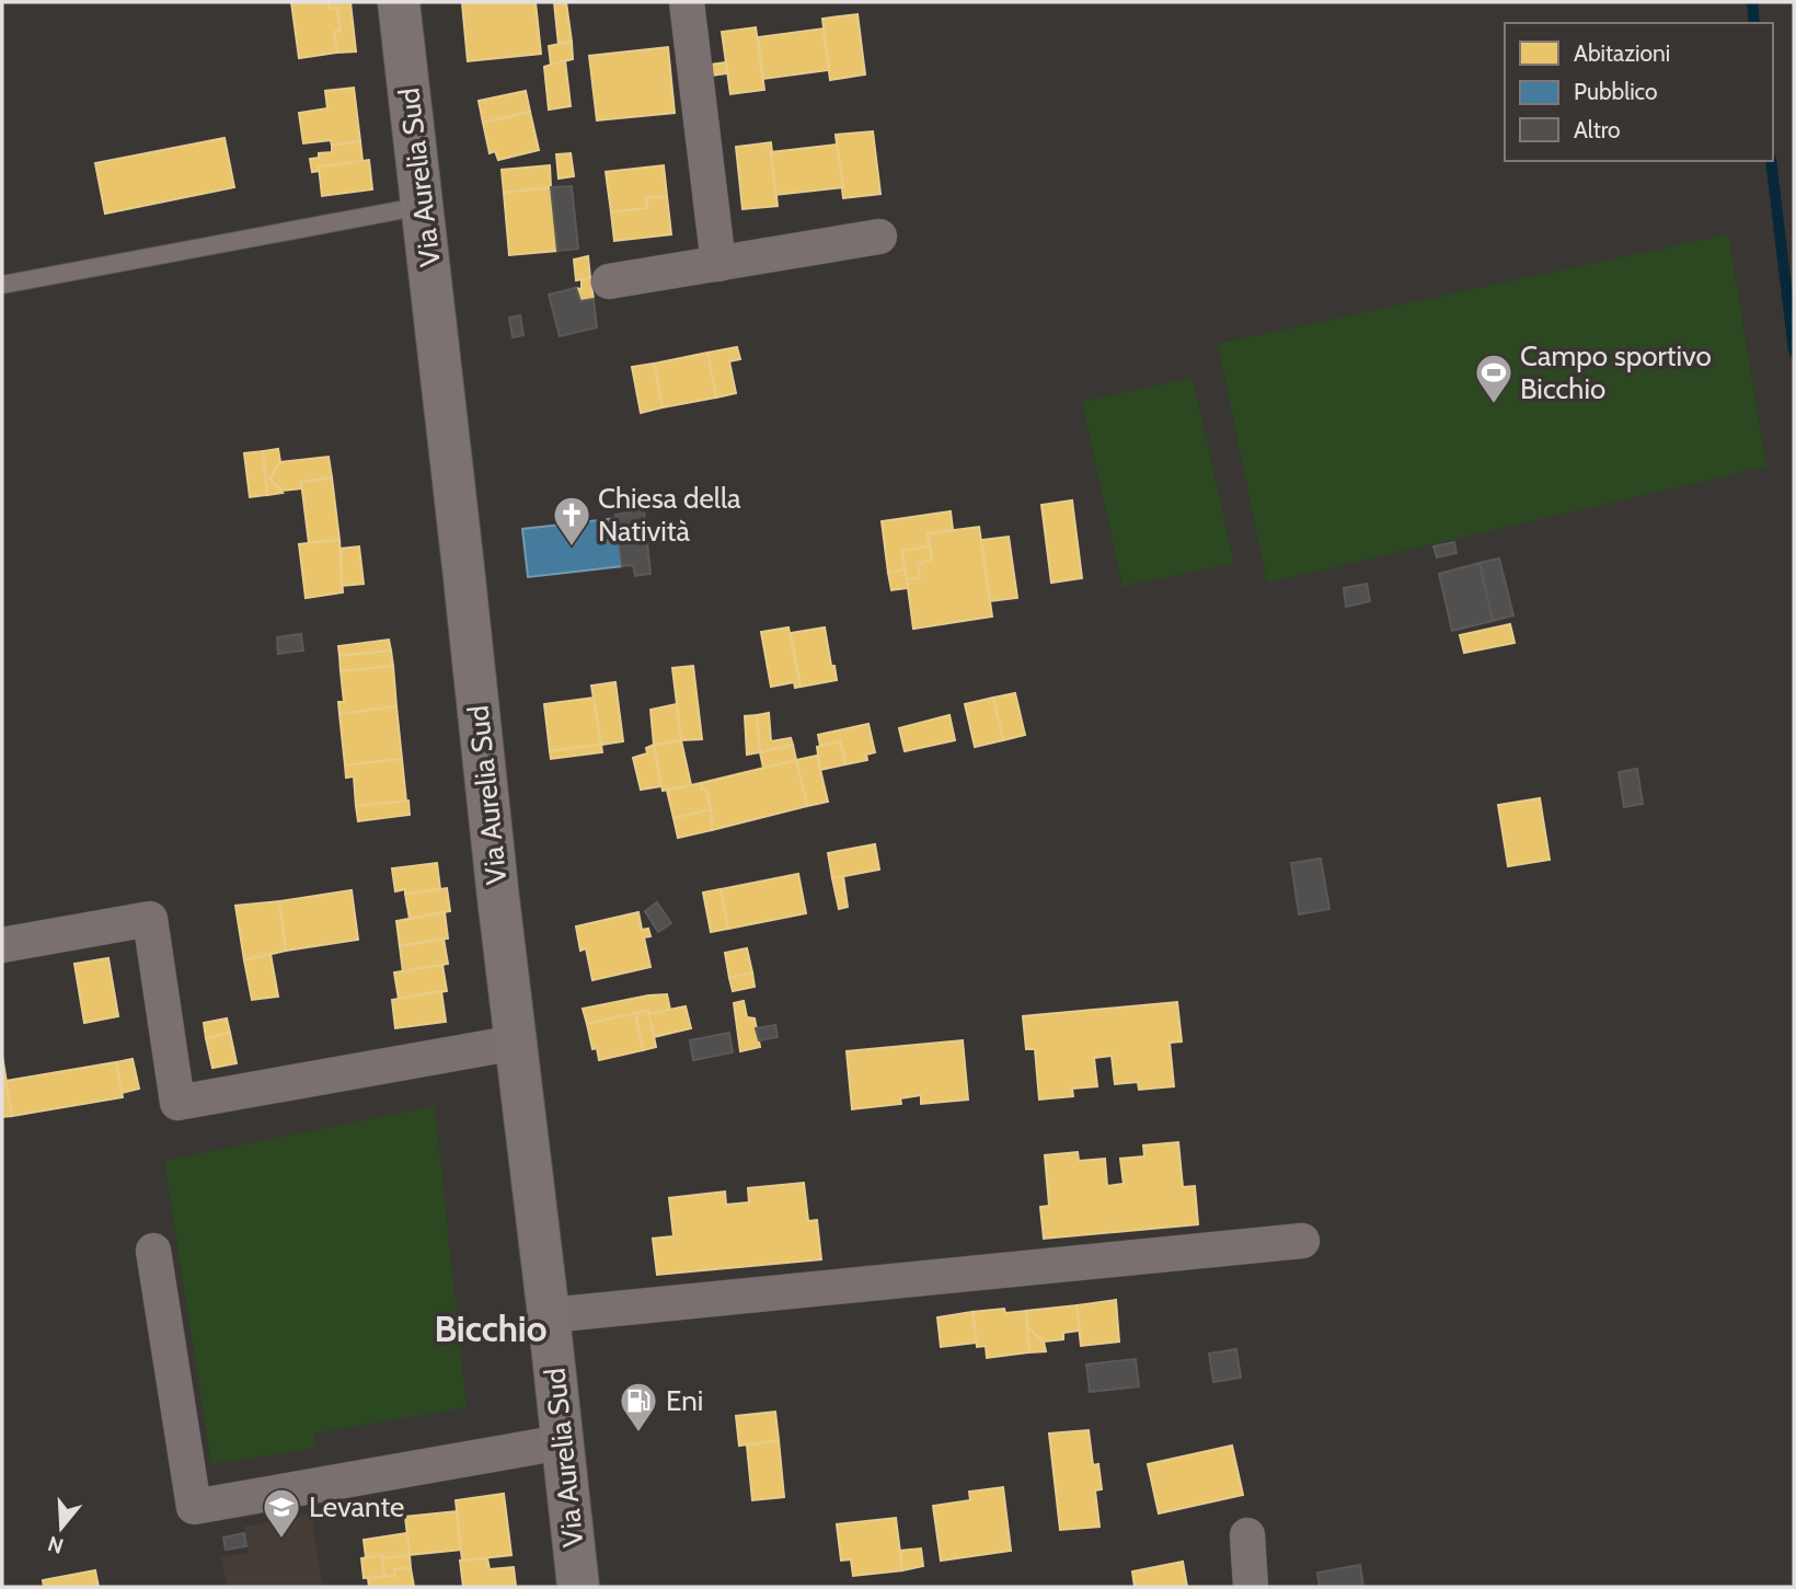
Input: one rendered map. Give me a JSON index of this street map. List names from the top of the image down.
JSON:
{
  "streets": {
    "main road": ["Via Aurelia Sud"]
  },
  "districts": ["Bicchio"],
  "places": {
    "sports": ["Campo sportivo Bicchio"],
    "church": ["Chiesa della Natività"],
    "fuel station": ["Eni"],
    "school or university": ["Levante"]
  },
  "legend": ["Abitazioni", "Pubblico", "Altro"],
  "north": "bottom"
}
